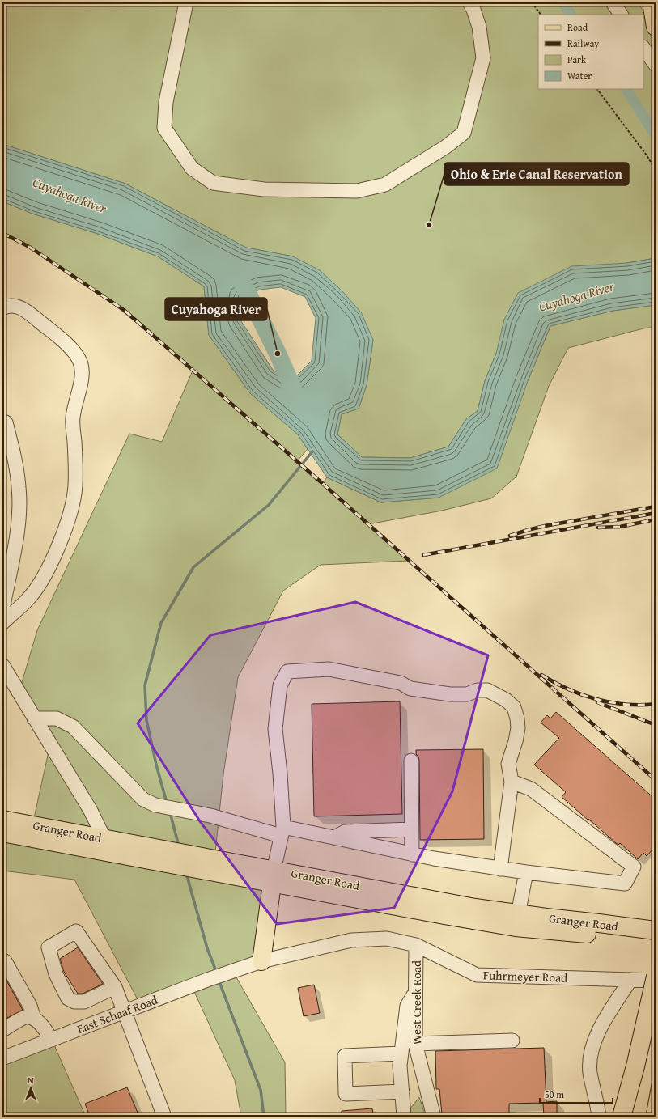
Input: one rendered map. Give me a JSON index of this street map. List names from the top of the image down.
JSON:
{
  "streets": {
    "main road": ["Granger Road"],
    "street": ["Fuhrmeyer Road", "West Creek Road", "East Schaaf Road"]
  },
  "crossings": [
    ["Fuhrmeyer Road", "West Creek Road"],
    ["Fuhrmeyer Road", "East Schaaf Road"]
  ],
  "water": ["Cuyahoga River"],
  "places": ["Ohio & Erie Canal Reservation", "Cuyahoga River"],
  "legend": [
    "Road",
    "Railway",
    "Park",
    "Water"
  ],
  "scale_bar": "50 m",
  "north": "top"
}
